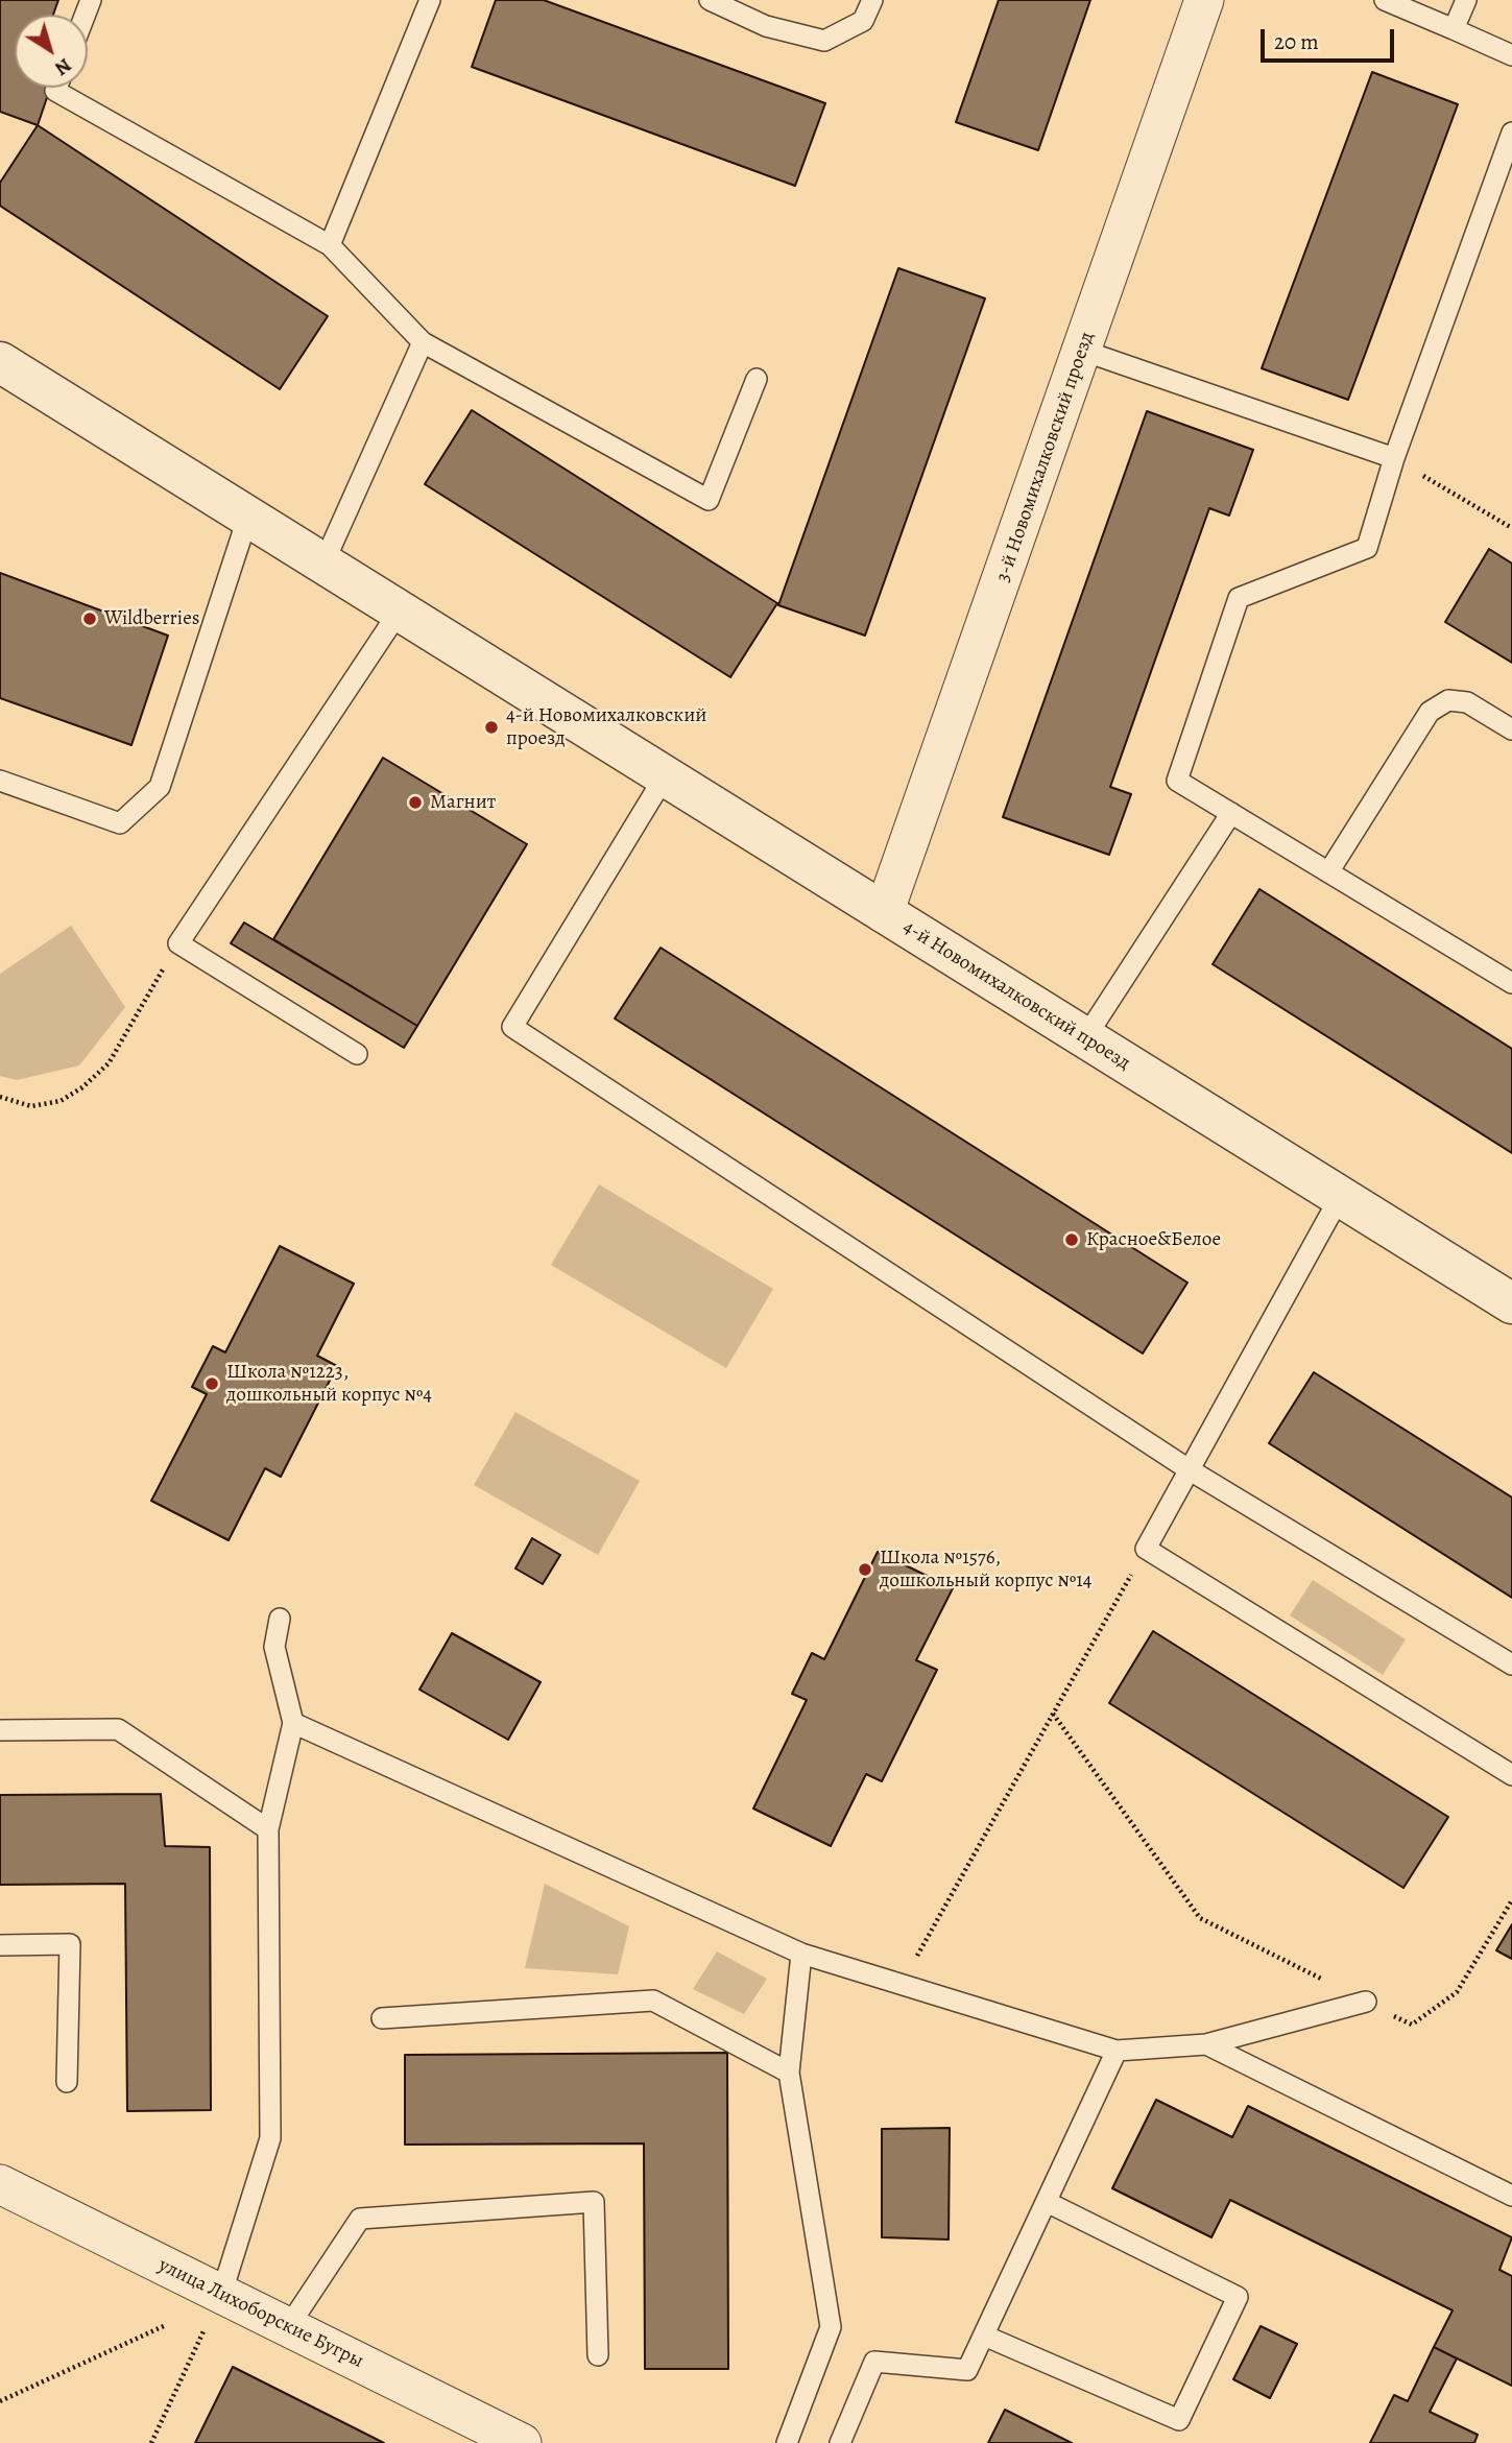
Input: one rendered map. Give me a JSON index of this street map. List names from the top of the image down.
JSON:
{
  "streets": {
    "street": ["3-й Новомихалковский проезд", "4-й Новомихалковский проезд", "улица Лихоборские Бугры"]
  },
  "crossings": [
    ["3-й Новомихалковский проезд", "4-й Новомихалковский проезд"]
  ],
  "places": [
    "Wildberries",
    "4-й Новомихалковский проезд",
    "Магнит",
    "Красное&Белое",
    "Школа №1223, дошкольный корпус №4",
    "Школа №1576, дошкольный корпус №14"
  ],
  "scale_bar": "20 m",
  "north": "bottom right"
}
